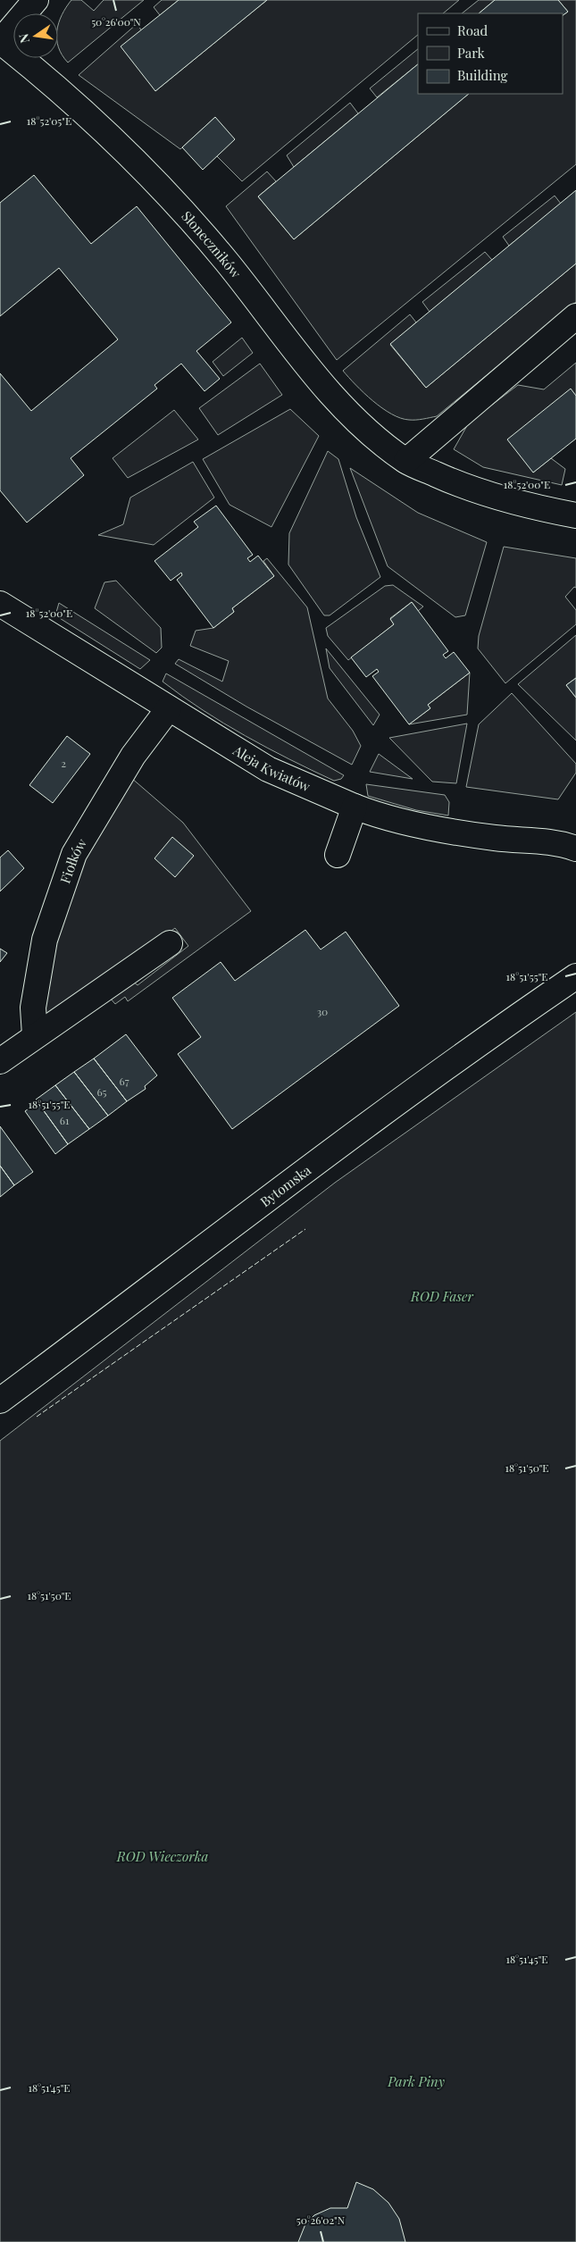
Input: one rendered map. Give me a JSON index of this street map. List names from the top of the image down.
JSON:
{
  "streets": {
    "street": [
      "Słoneczników",
      "Aleja Kwiatów",
      "Fiołków",
      "Bytomska"
    ]
  },
  "crossings": [
    ["Aleja Kwiatów", "Fiołków"]
  ],
  "parks": ["ROD Faser", "ROD Wieczorka", "Park Piny"],
  "house_numbers": [
    "2",
    "30",
    "67",
    "65",
    "61"
  ],
  "legend": ["Road", "Park", "Building"],
  "north": "left",
  "coordinates": [
    "50°26'00\"N",
    "18°52'05\"E",
    "18°52'00\"E",
    "18°51'55\"E",
    "18°51'50\"E",
    "18°51'45\"E",
    "50°26'02\"N"
  ]
}
